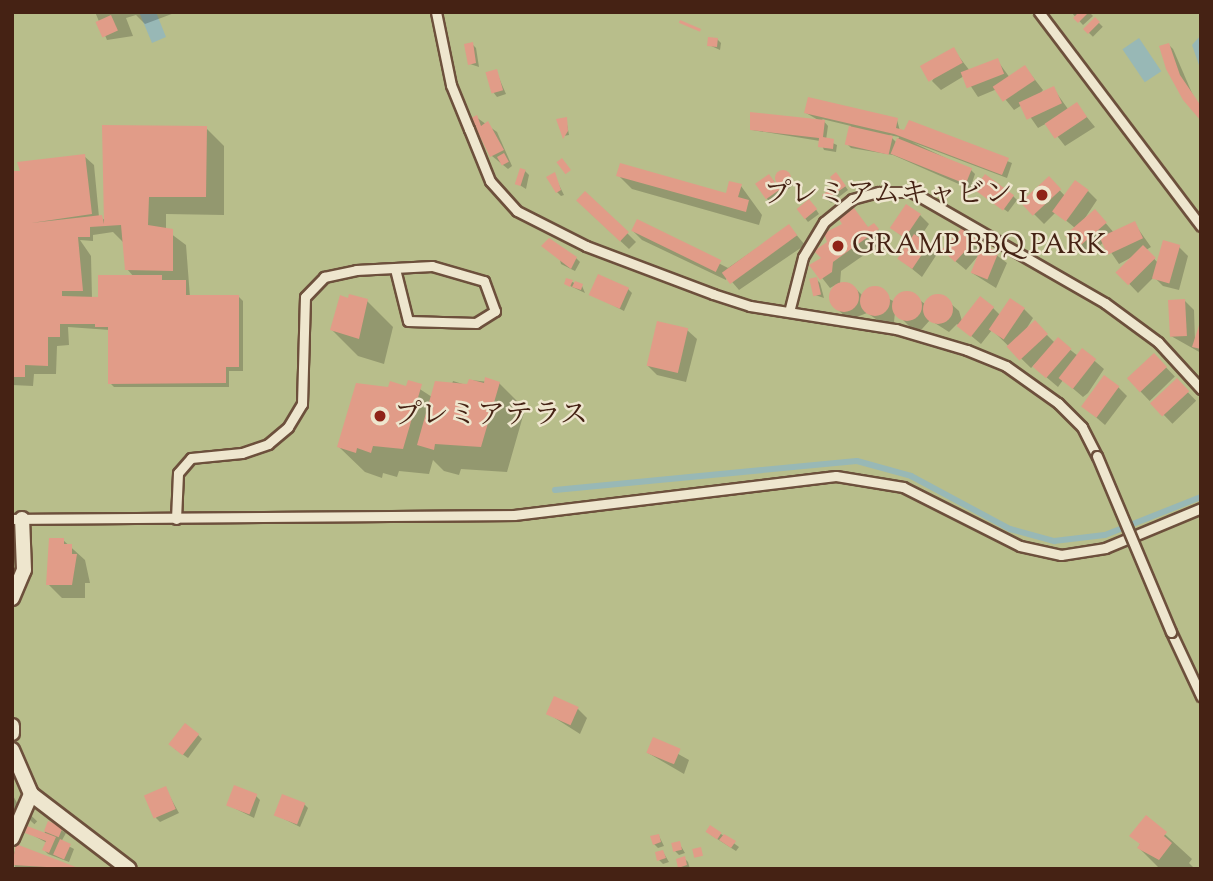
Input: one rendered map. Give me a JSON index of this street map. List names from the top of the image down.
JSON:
{
  "places": ["プレミアムキャビン 1", "GRAMP BBQ PARK", "プレミアテラス"]
}
